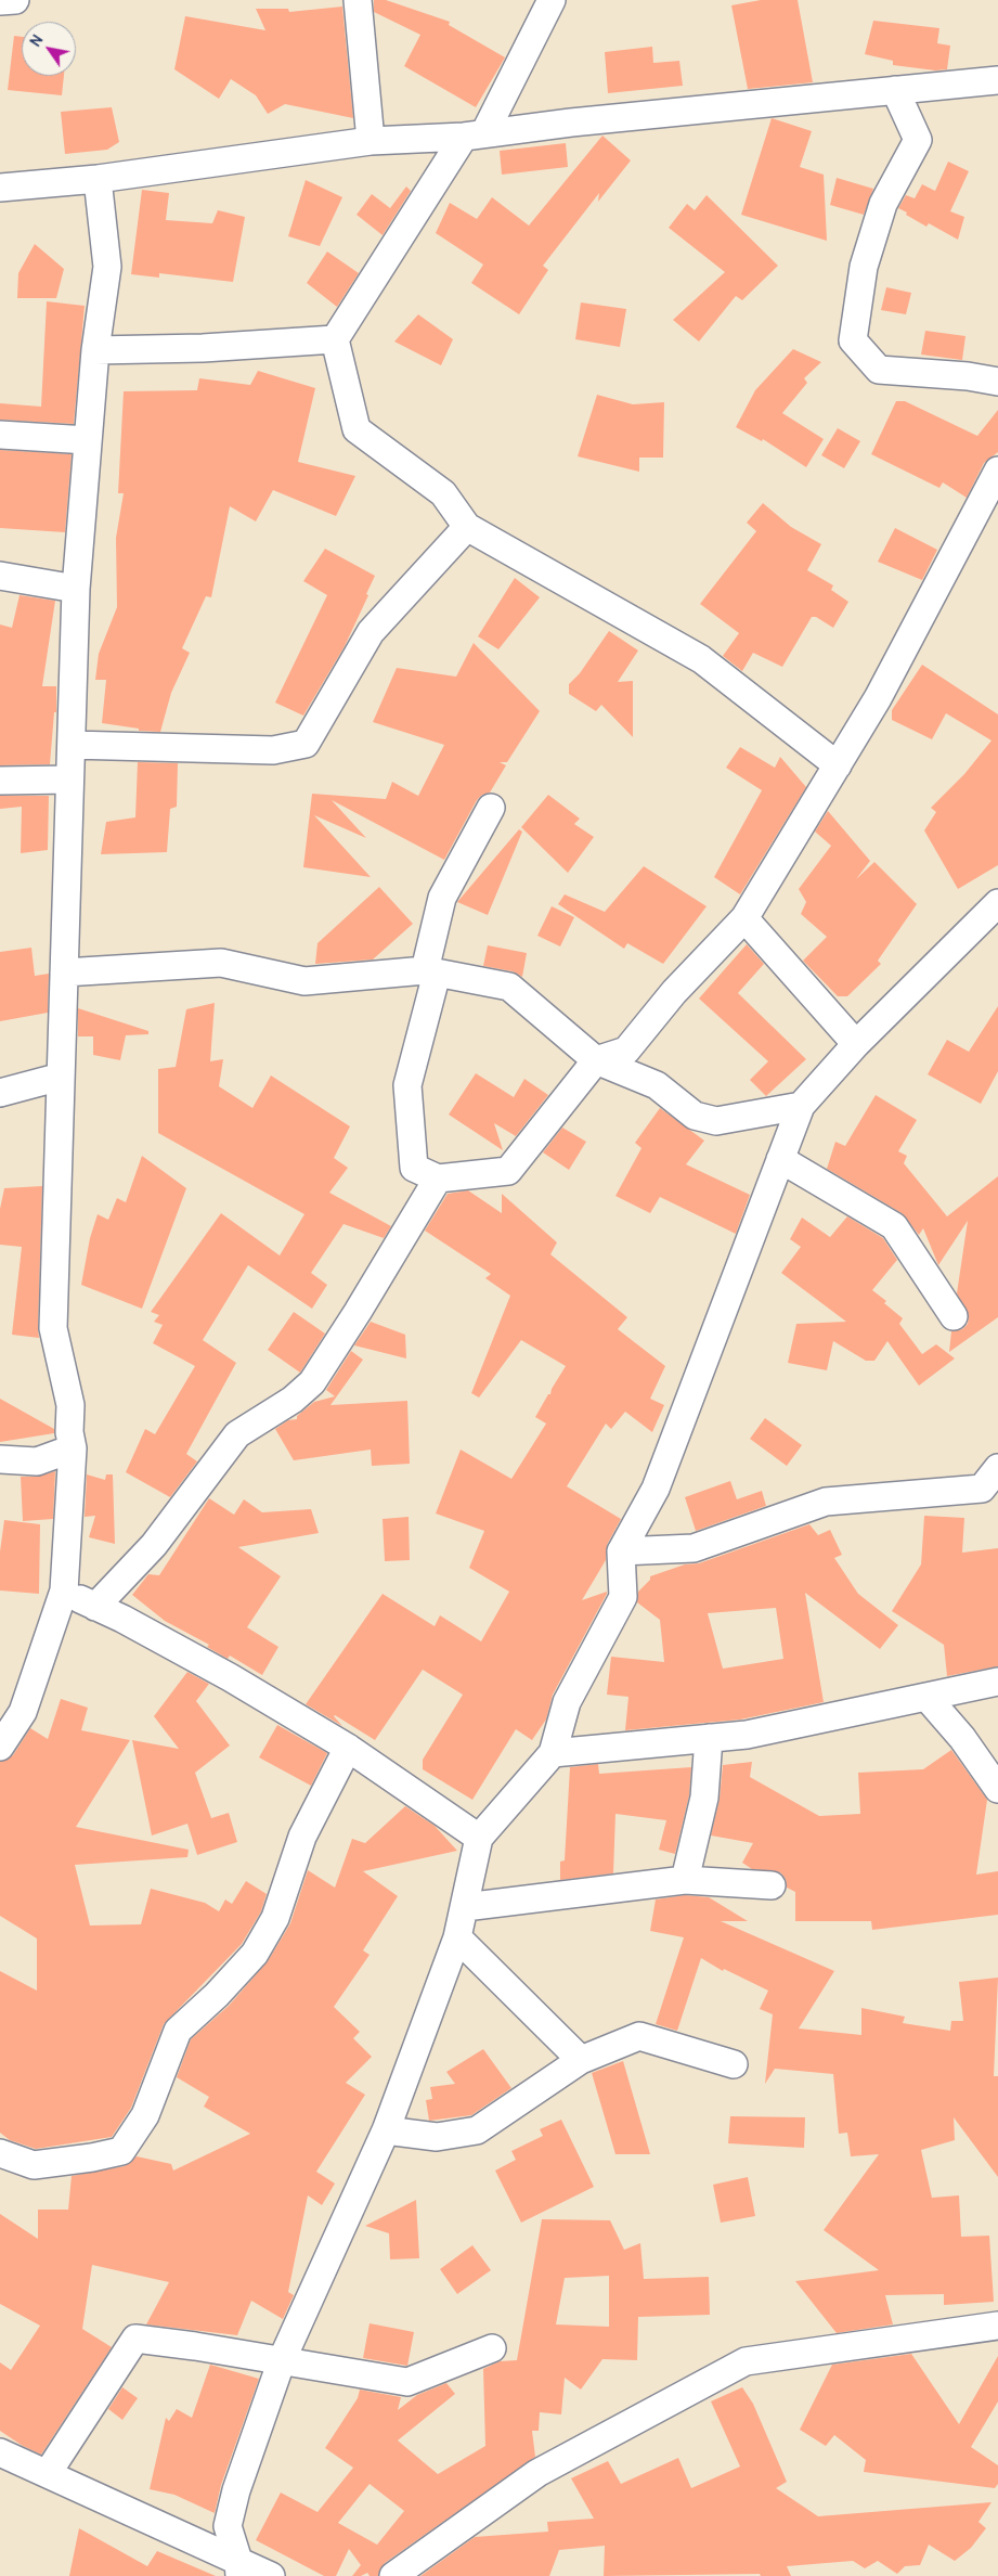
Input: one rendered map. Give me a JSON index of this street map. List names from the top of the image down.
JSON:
{
  "north": "top left"
}
